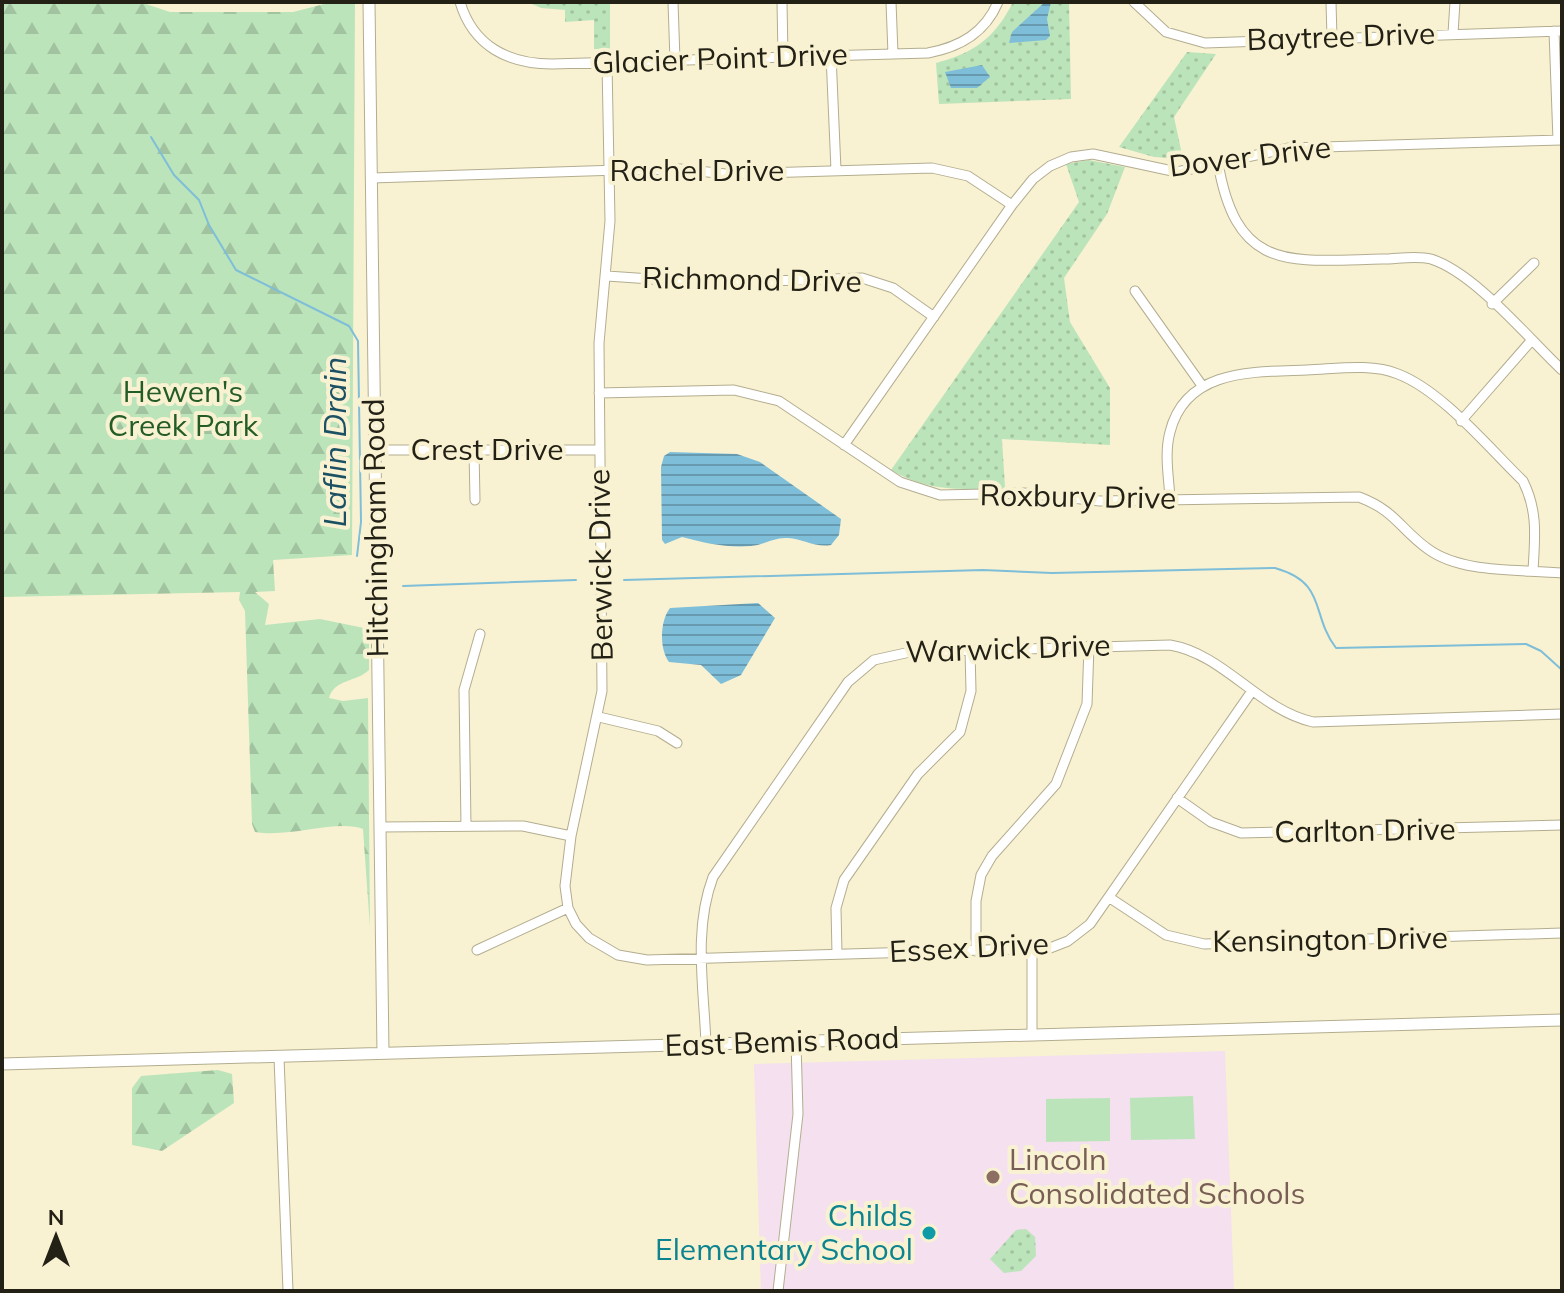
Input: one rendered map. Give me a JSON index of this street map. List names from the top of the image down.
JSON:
{
  "streets": {
    "street": [
      "Baytree Drive",
      "Glacier Point Drive",
      "Dover Drive",
      "Rachel Drive",
      "Richmond Drive",
      "Crest Drive",
      "Roxbury Drive",
      "Hitchingham Road",
      "Berwick Drive",
      "Warwick Drive",
      "Carlton Drive",
      "Kensington Drive",
      "Essex Drive",
      "East Bemis Road"
    ]
  },
  "crossings": [
    ["Glacier Point Drive", "Berwick Drive"],
    ["Dover Drive", "Rachel Drive"],
    ["Dover Drive", "Richmond Drive"],
    ["Dover Drive", "Roxbury Drive"],
    ["Rachel Drive", "Hitchingham Road"],
    ["Rachel Drive", "Berwick Drive"],
    ["Richmond Drive", "Berwick Drive"],
    ["Crest Drive", "Hitchingham Road"],
    ["Crest Drive", "Berwick Drive"],
    ["Roxbury Drive", "Berwick Drive"],
    ["Hitchingham Road", "East Bemis Road"],
    ["Warwick Drive", "Essex Drive"],
    ["Warwick Drive", "East Bemis Road"],
    ["Carlton Drive", "Essex Drive"],
    ["Kensington Drive", "Essex Drive"]
  ],
  "water": ["Laflin Drain"],
  "parks": ["Hewen's Creek Park"],
  "places": ["Lincoln Consolidated Schools", "Childs Elementary School"],
  "north": "top"
}
